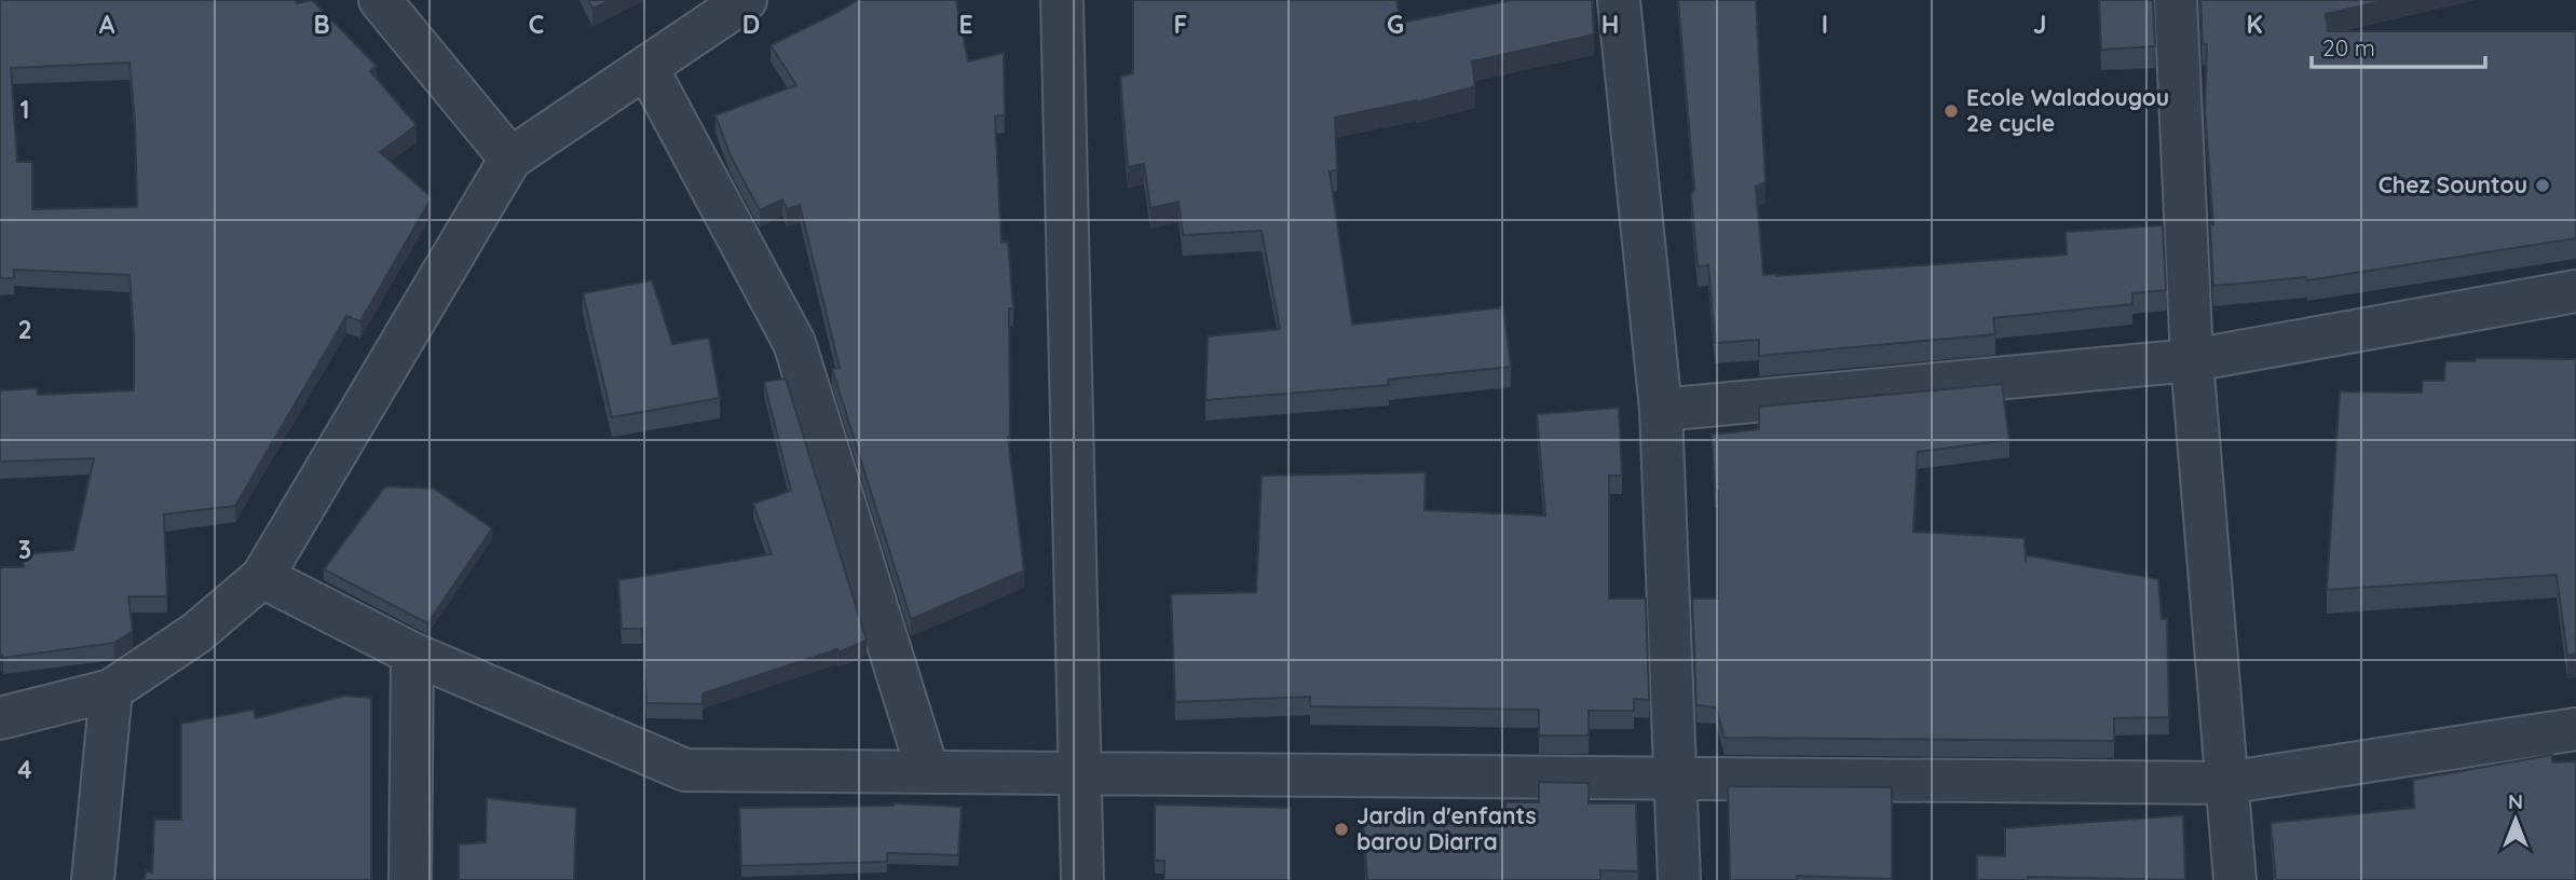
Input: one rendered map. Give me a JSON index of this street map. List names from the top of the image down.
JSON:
{
  "places": ["Ecole Waladougou 2e cycle", "Chez Sountou", "Jardin d'enfants barou Diarra"],
  "scale_bar": "20 m",
  "north": "top",
  "grid": {
    "columns": [
      "A",
      "B",
      "C",
      "D",
      "E",
      "F",
      "G",
      "H",
      "I",
      "J",
      "K"
    ],
    "rows": [
      "1",
      "2",
      "3",
      "4"
    ]
  }
}
